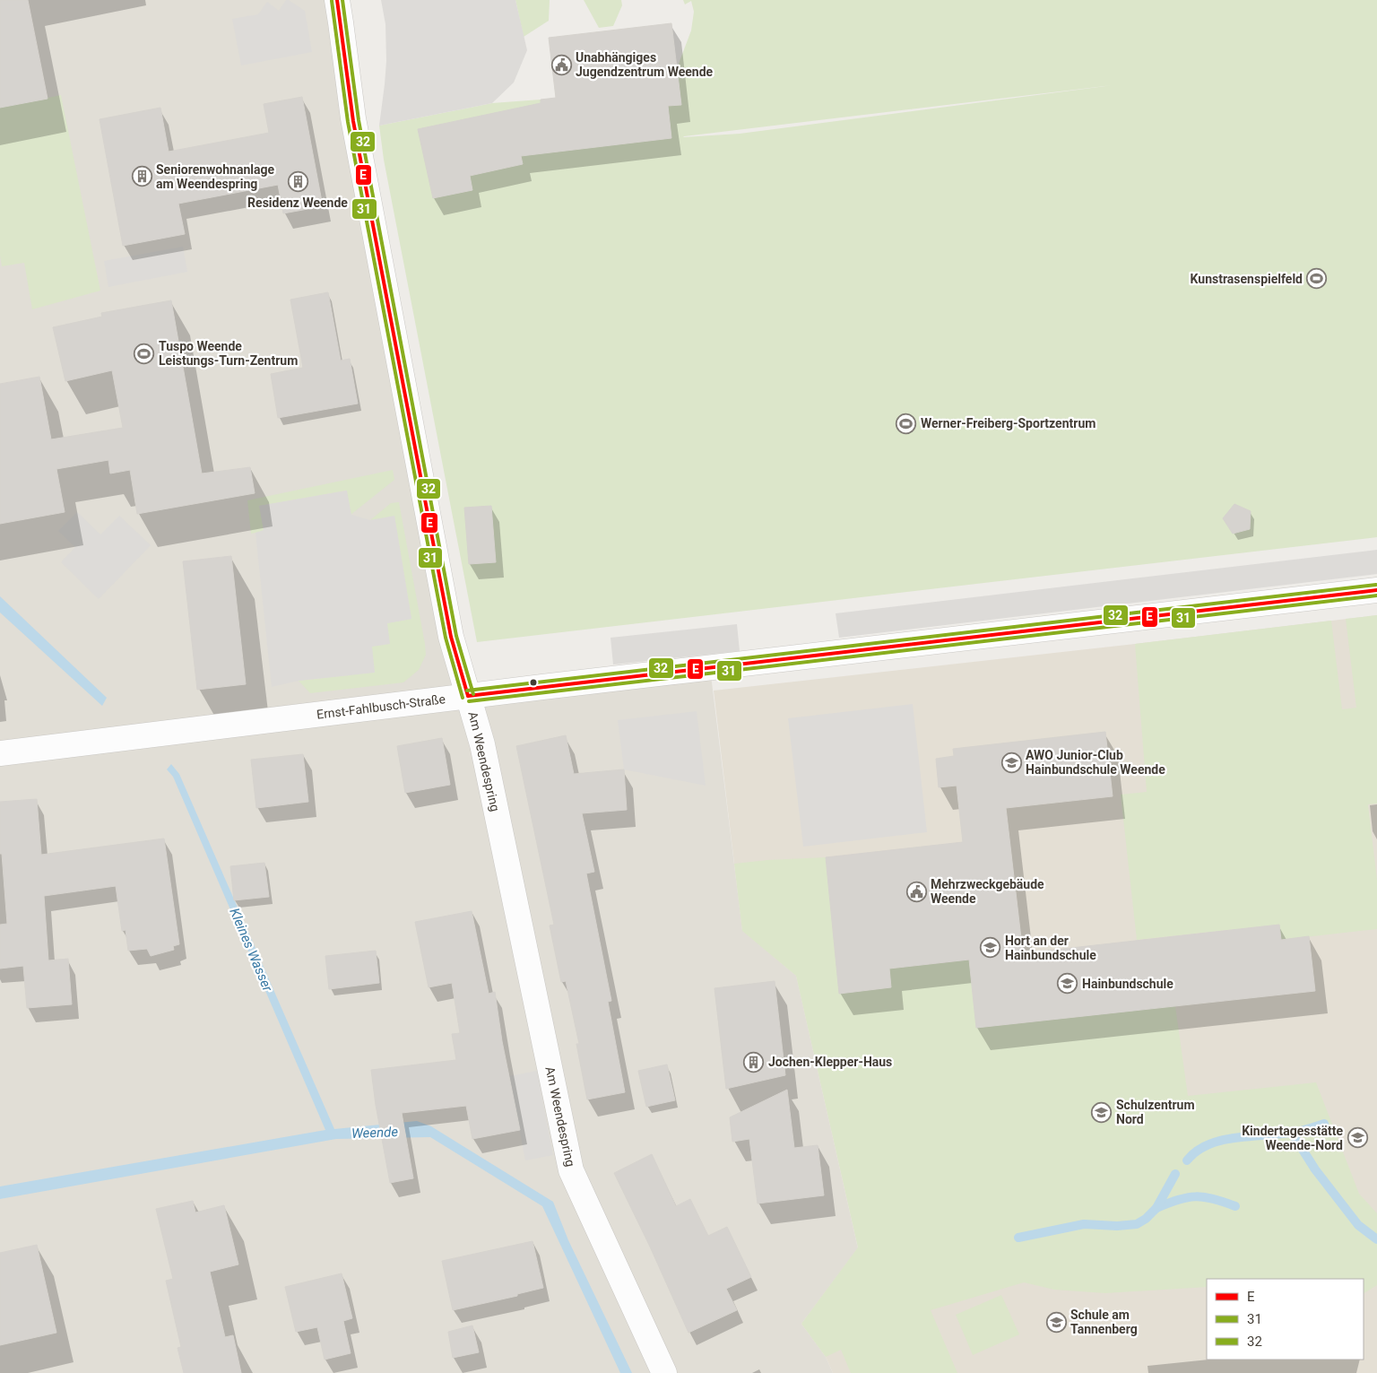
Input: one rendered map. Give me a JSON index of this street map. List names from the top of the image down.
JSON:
{
  "streets": {
    "street": ["Ernst-Fahlbusch-Straße", "Am Weendespring"]
  },
  "crossings": [
    ["Ernst-Fahlbusch-Straße", "Am Weendespring"]
  ],
  "water": ["Kleines Wasser", "Weende"],
  "places": {
    "public building": ["Unabhängiges Jugendzentrum Weende", "Mehrzweckgebäude Weende"],
    "building": ["Seniorenwohnanlage am Weendespring", "Residenz Weende", "Jochen-Klepper-Haus"],
    "sports": ["Kunstrasenspielfeld", "Tuspo Weende Leistungs-Turn-Zentrum", "Werner-Freiberg-Sportzentrum"],
    "school or university": [
      "AWO Junior-Club Hainbundschule Weende",
      "Hort an der Hainbundschule",
      "Hainbundschule",
      "Schulzentrum Nord",
      "Kindertagesstätte Weende-Nord",
      "Schule am Tannenberg"
    ]
  },
  "lines": ["transit line E", "transit line 32", "transit line 31"],
  "legend": ["E", "31", "32"]
}
